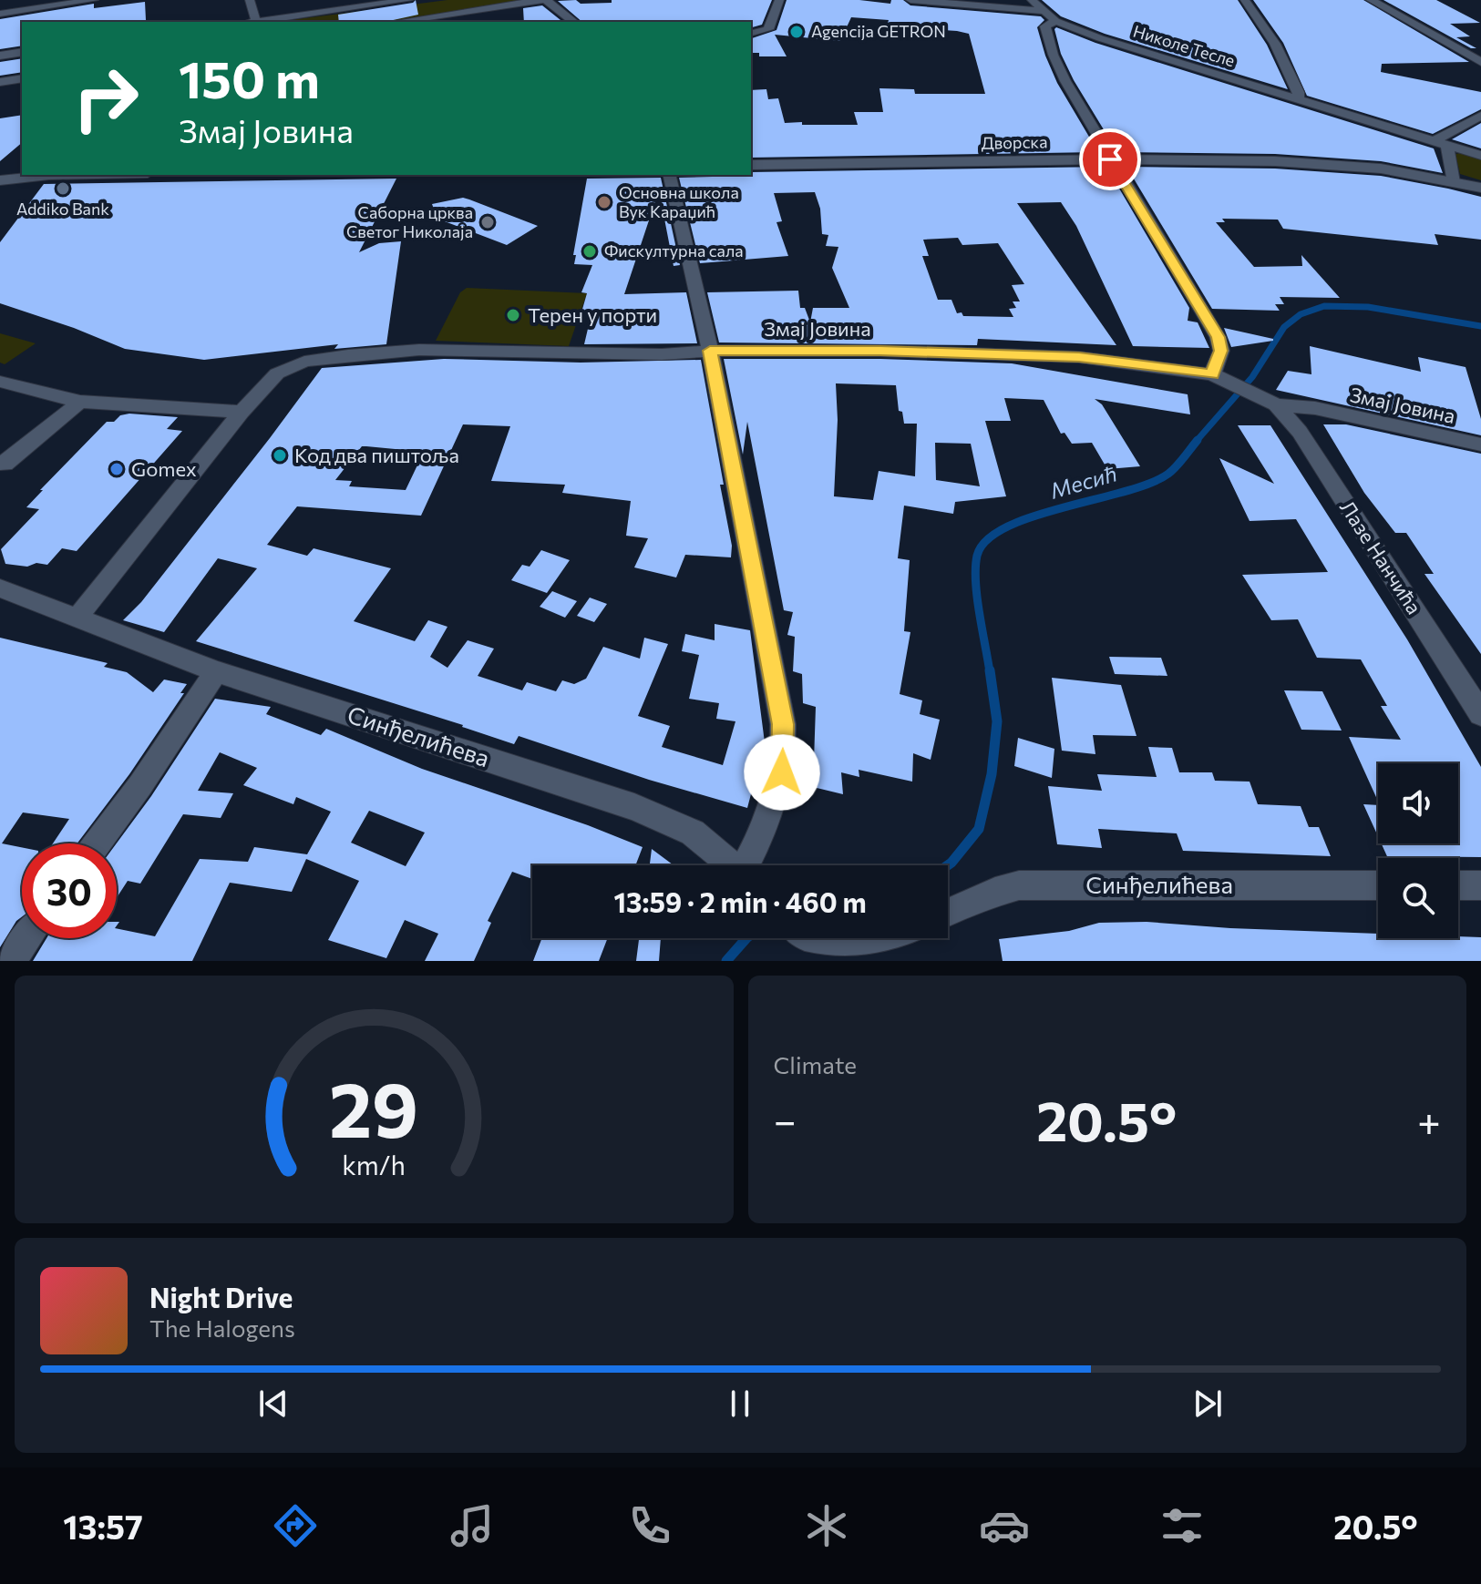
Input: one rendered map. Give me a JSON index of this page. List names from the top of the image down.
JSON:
{
  "streets": {
    "main road": ["Дворска"],
    "street": [
      "Николе Тесле",
      "Змај Јовина",
      "Лазе Нанчића",
      "Синђелићева"
    ]
  },
  "crossings": [
    ["Змај Јовина", "Лазе Нанчића"]
  ],
  "water": ["Месић"],
  "places": [
    "Agencija GETRON",
    "Addiko Bank",
    "Основна школа Вук Караџић",
    "Саборна црква Светог Николаја",
    "Фискултурна сала",
    "Терен у порти",
    "Код два пиштоља",
    "Gomex"
  ],
  "page": {
    "turn": ["150 m", "Змај Јовина"],
    "limit": "30",
    "trip": "13:59 · 2 min · 460 m",
    "tile": "Climate",
    "heat": ["−", "20.5°", "+"],
    "song": ["Night Drive", "The Halogens"],
    "tabs": ["13:57", "20.5°"],
    "gauge": ["29", "km/h"]
  }
}
